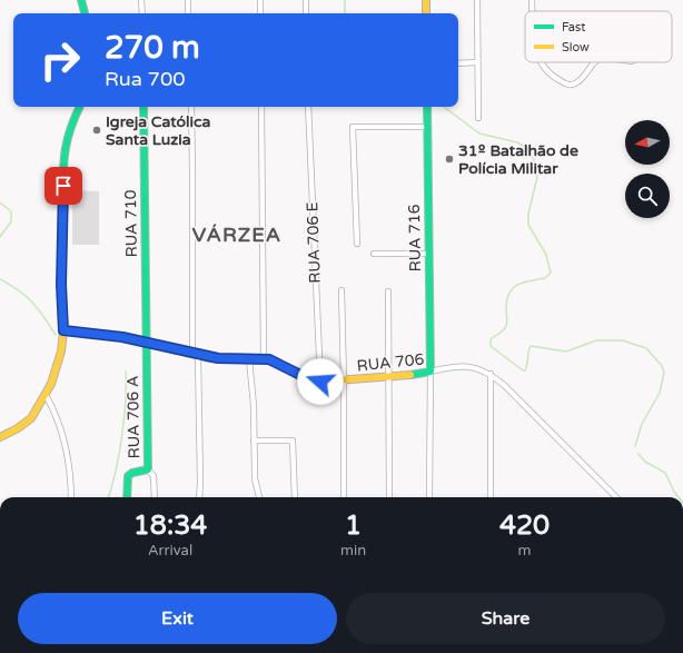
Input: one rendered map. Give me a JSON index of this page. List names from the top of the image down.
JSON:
{
  "streets": {
    "street": [
      "RUA 710",
      "RUA 716",
      "RUA 706 E",
      "RUA 706",
      "RUA 706 A"
    ]
  },
  "crossings": [
    ["RUA 710", "RUA 706"],
    ["RUA 710", "RUA 706 A"],
    ["RUA 716", "RUA 706"],
    ["RUA 706 E", "RUA 706"],
    ["RUA 706", "RUA 706 A"]
  ],
  "districts": ["VÁRZEA"],
  "places": ["Igreja Católica Santa Luzia", "31º Batalhão de Polícia Militar"],
  "legend": ["Fast", "Slow"],
  "north": "left",
  "page": {
    "turn": ["270 m", "Rua 700"],
    "eta": [
      "18:34",
      "Arrival",
      "1",
      "min",
      "420",
      "m"
    ],
    "buttons": ["Exit", "Share"]
  }
}
